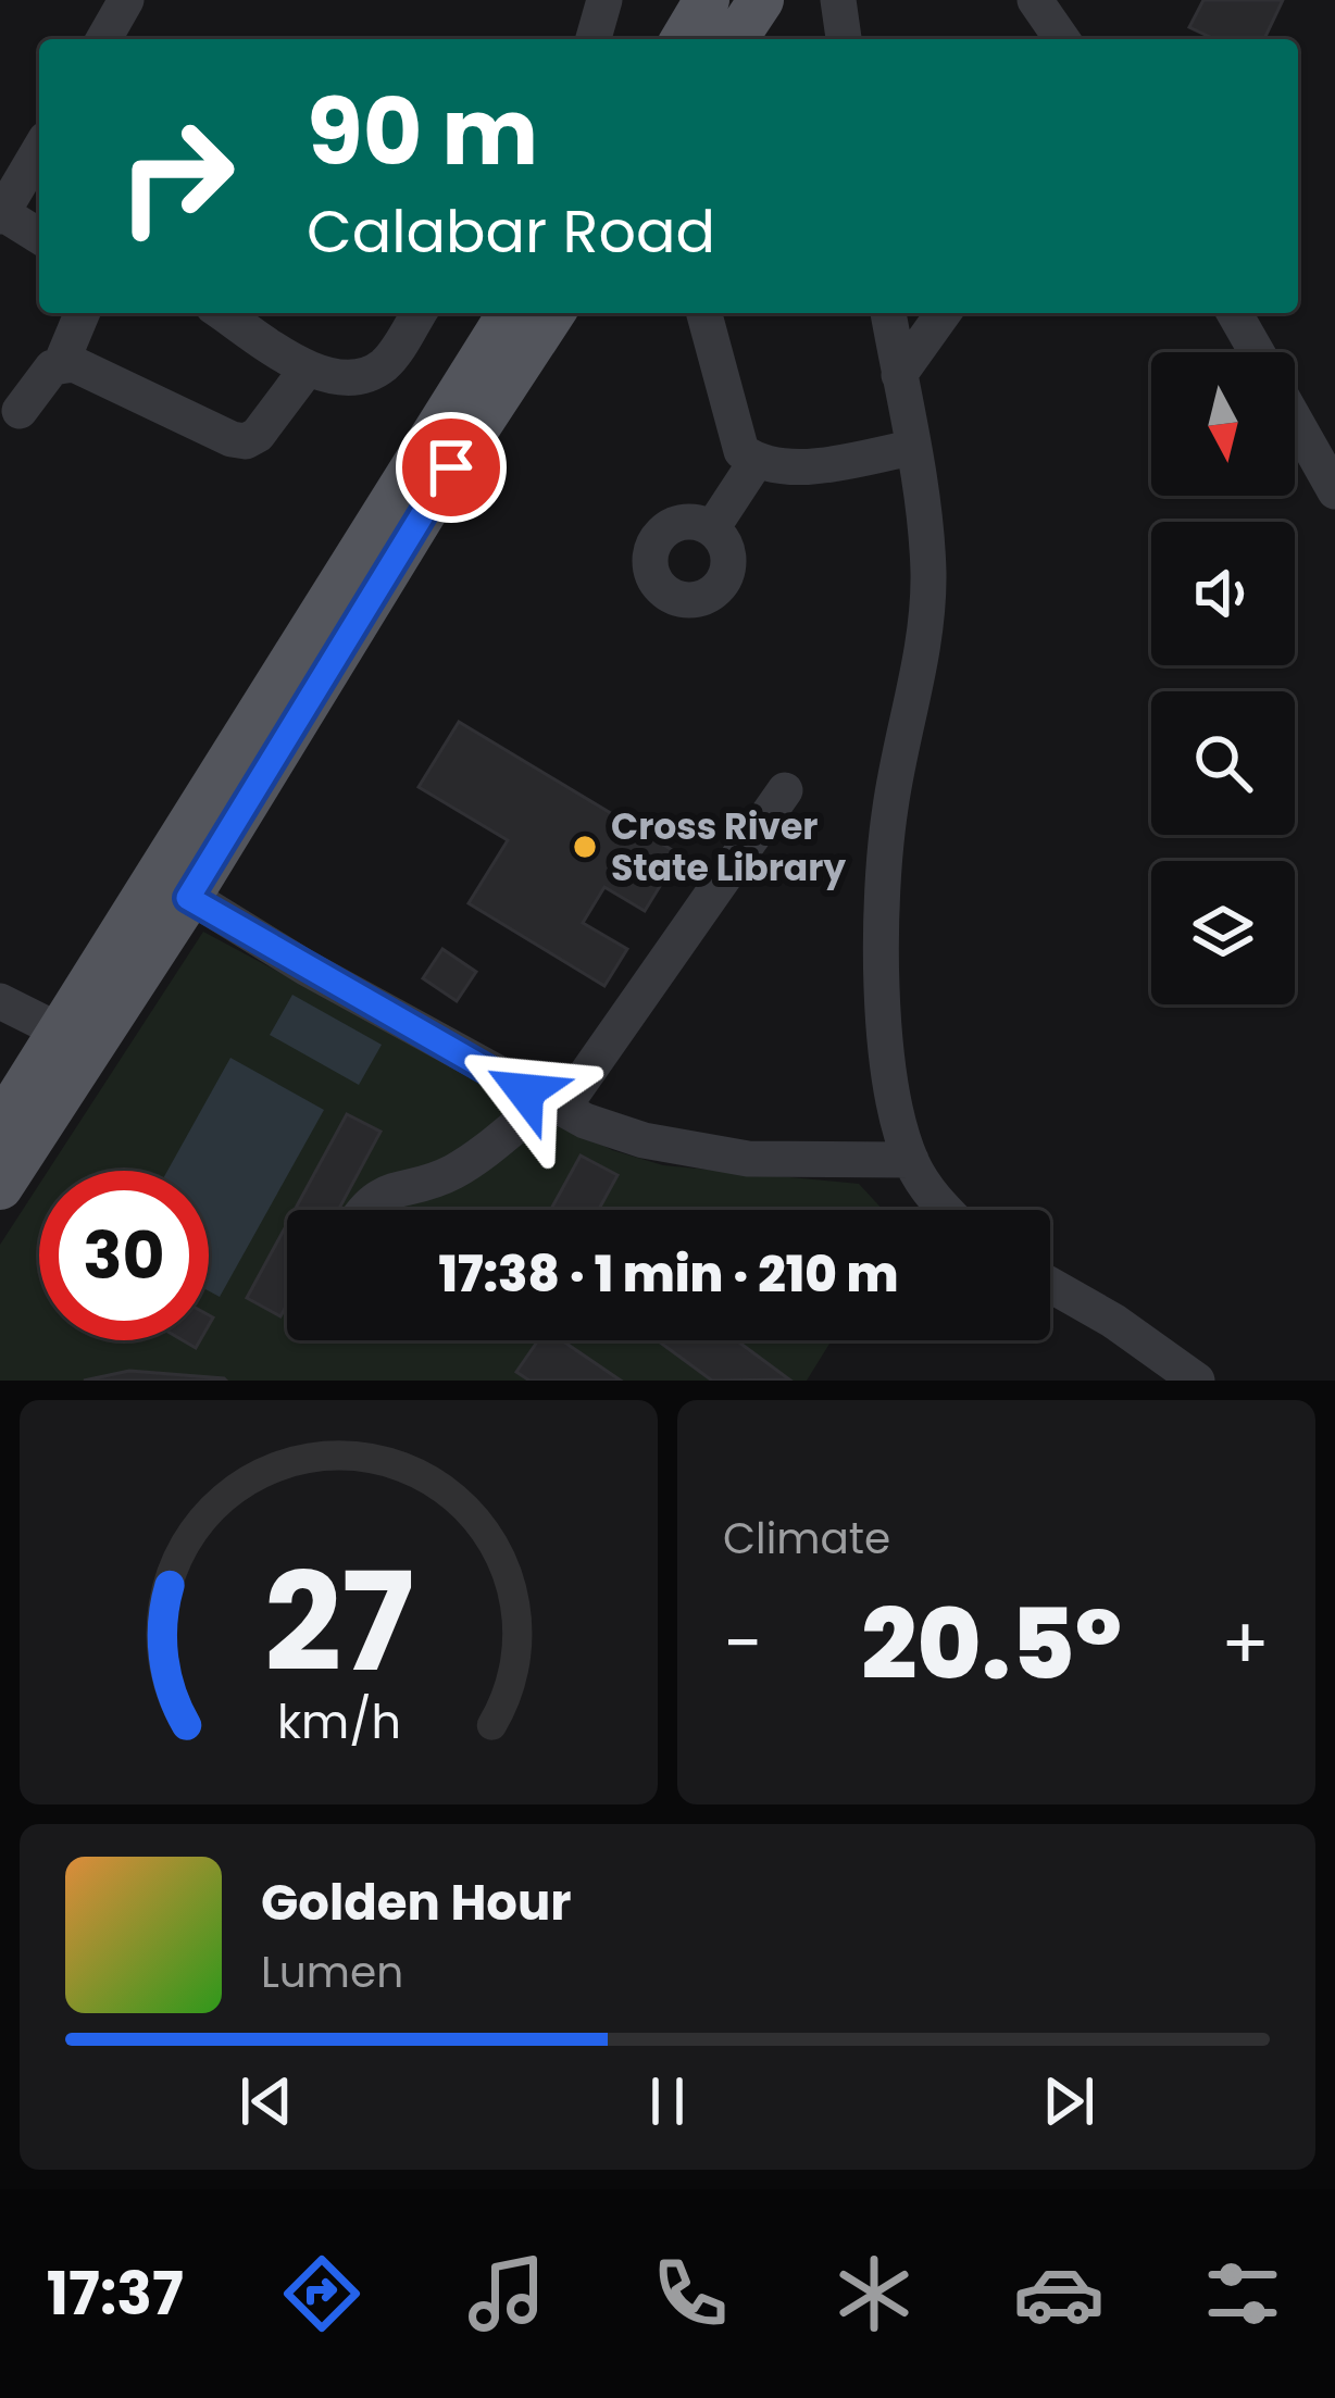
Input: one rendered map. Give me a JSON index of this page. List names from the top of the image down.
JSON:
{
  "places": ["Cross River State Library"],
  "north": "bottom",
  "page": {
    "turn": ["90 m", "Calabar Road"],
    "limit": "30",
    "trip": "17:38 · 1 min · 210 m",
    "tile": "Climate",
    "heat": ["−", "20.5°", "+"],
    "song": ["Golden Hour", "Lumen"],
    "tabs": "17:37",
    "gauge": ["27", "km/h"]
  }
}
